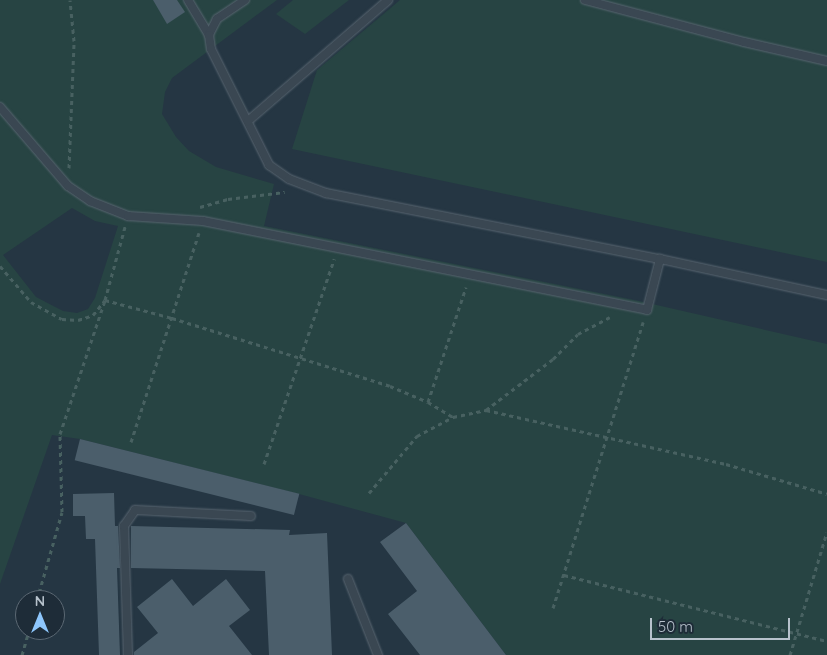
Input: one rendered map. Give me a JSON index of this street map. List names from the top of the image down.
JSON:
{
  "scale_bar": "50 m",
  "north": "top"
}
